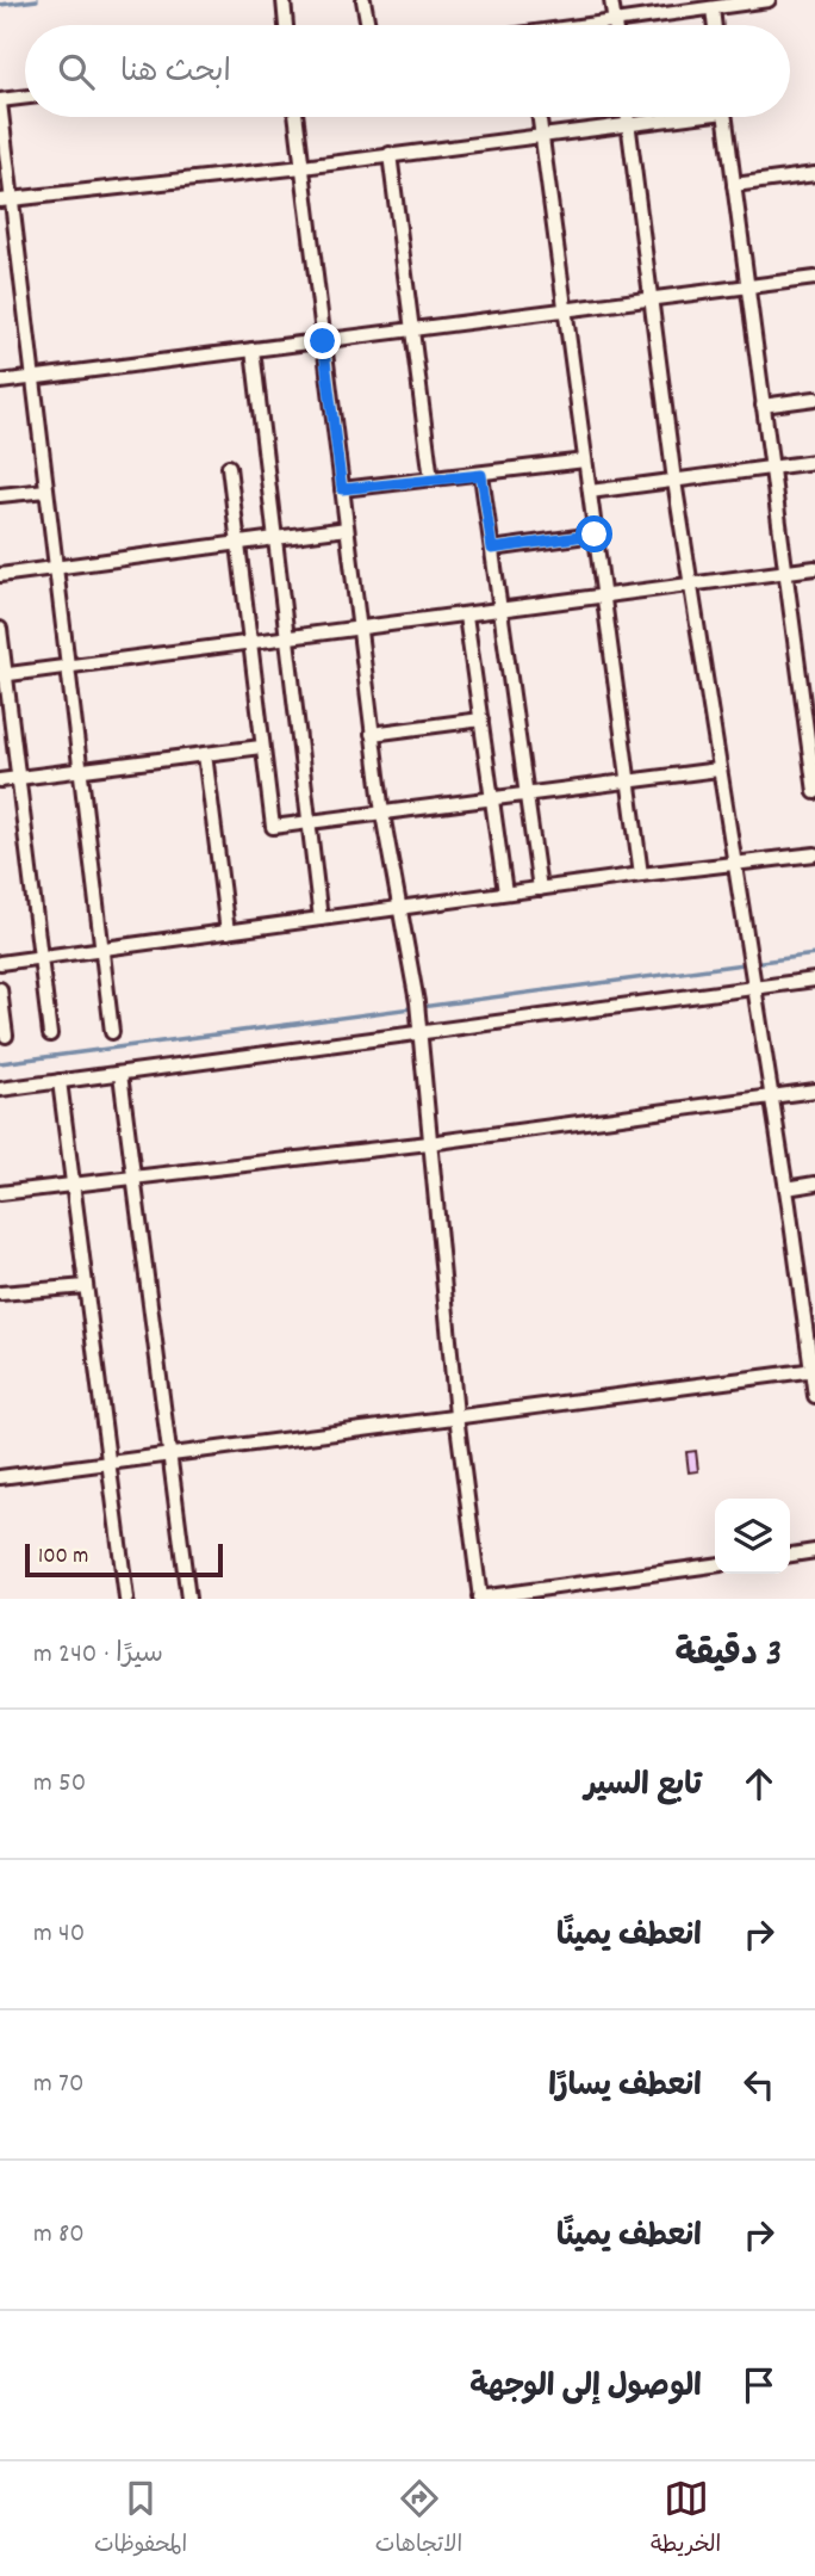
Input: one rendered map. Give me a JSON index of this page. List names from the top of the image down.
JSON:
{
  "scale_bar": "100 m",
  "page": {
    "search": "ابحث هنا",
    "scale": "100 m",
    "heading": ["3 دقيقة", "سيرًا · 240 m"],
    "list": [
      ["تابع السير", "50 m"],
      ["انعطف يمينًا", "40 m"],
      ["انعطف يسارًا", "70 m"],
      ["انعطف يمينًا", "80 m"],
      "الوصول إلى الوجهة"
    ],
    "nav": ["الخريطة", "الاتجاهات", "المحفوظات"]
  }
}
